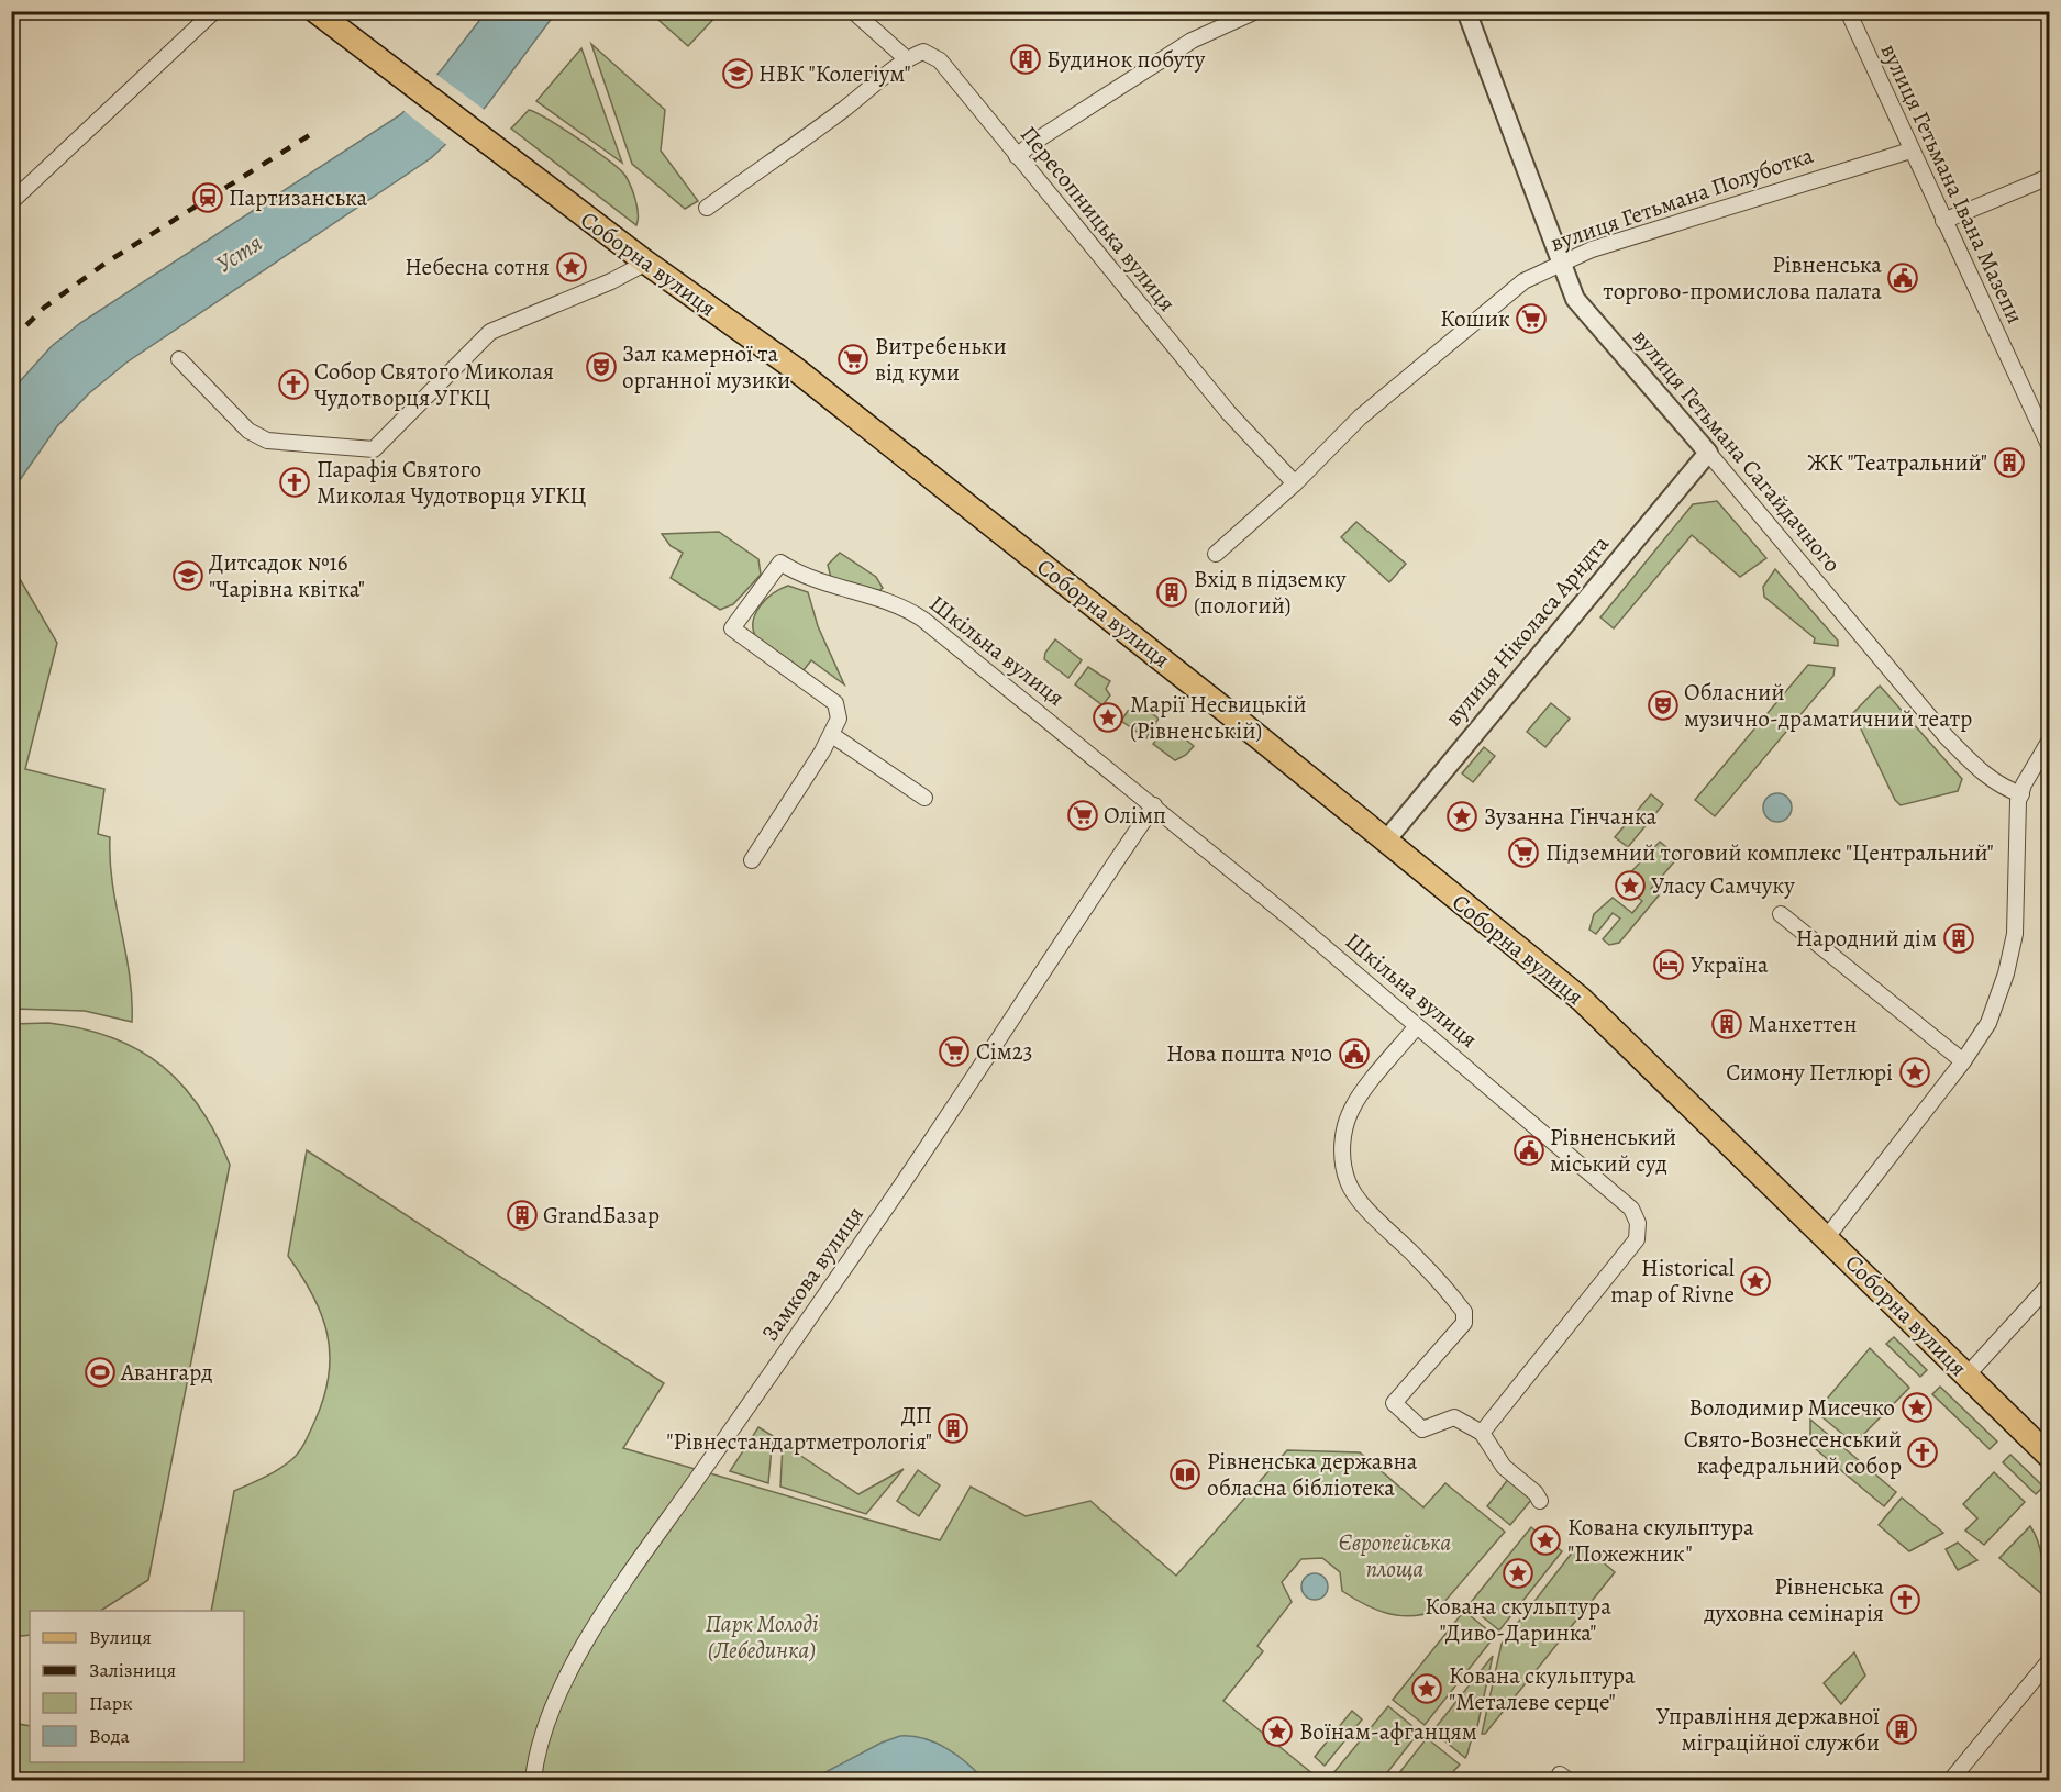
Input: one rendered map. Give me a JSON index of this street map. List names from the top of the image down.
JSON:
{
  "streets": {
    "main road": ["Соборна вулиця"],
    "street": [
      "вулиця Гетьмана Івана Мазепи",
      "вулиця Гетьмана Полуботка",
      "Пересопницька вулиця",
      "вулиця Гетьмана Сагайдачного",
      "вулиця Ніколаса Арндта",
      "Шкільна вулиця",
      "Замкова вулиця"
    ]
  },
  "crossings": [
    ["вулиця Гетьмана Івана Мазепи", "вулиця Гетьмана Полуботка"],
    ["вулиця Гетьмана Полуботка", "Пересопницька вулиця"],
    ["вулиця Гетьмана Полуботка", "вулиця Гетьмана Сагайдачного"],
    ["Соборна вулиця", "вулиця Ніколаса Арндта"],
    ["вулиця Гетьмана Сагайдачного", "вулиця Ніколаса Арндта"],
    ["Шкільна вулиця", "Замкова вулиця"]
  ],
  "water": ["Устя"],
  "parks": ["Європейська площа", "Парк Молоді (Лебединка)"],
  "places": {
    "building": [
      "Будинок побуту",
      "ЖК \"Театральний\"",
      "Вхід в підземку (пологий)",
      "Народний дім",
      "Манхеттен",
      "GrandБазар",
      "ДП \"Рівнестандартметрологія\"",
      "Управління державної міграційної служби"
    ],
    "school or university": ["НВК \"Колегіум\"", "Дитсадок №16 \"Чарівна квітка\""],
    "station": ["Партизанська"],
    "place": [
      "Небесна сотня",
      "Марії Несвицькій (Рівненській)",
      "Зузанна Гінчанка",
      "Уласу Самчуку",
      "Симону Петлюрі",
      "Historical map of Rivne",
      "Володимир Мисечко",
      "Кована скульптура \"Пожежник\"",
      "Кована скульптура \"Диво-Даринка\"",
      "Кована скульптура \"Металеве серце\"",
      "Воїнам-афганцям"
    ],
    "public building": ["Рівненська торгово-промислова палата", "Нова пошта №10", "Рівненський міський суд"],
    "supermarket": [
      "Кошик",
      "Витребеньки від куми",
      "Олімп",
      "Підземний тоговий комплекс \"Центральний\"",
      "Сім23"
    ],
    "theatre": ["Зал камерної та органної музики", "Обласний музично-драматичний театр"],
    "church": [
      "Собор Святого Миколая Чудотворця УГКЦ",
      "Парафія Святого Миколая Чудотворця УГКЦ",
      "Свято-Вознесенський кафедральний собор",
      "Рівненська духовна семінарія"
    ],
    "hotel": ["Україна"],
    "sports": ["Авангард"],
    "library": ["Рівненська державна обласна бібліотека"]
  },
  "legend": [
    "Вулиця",
    "Залізниця",
    "Парк",
    "Вода"
  ]
}
